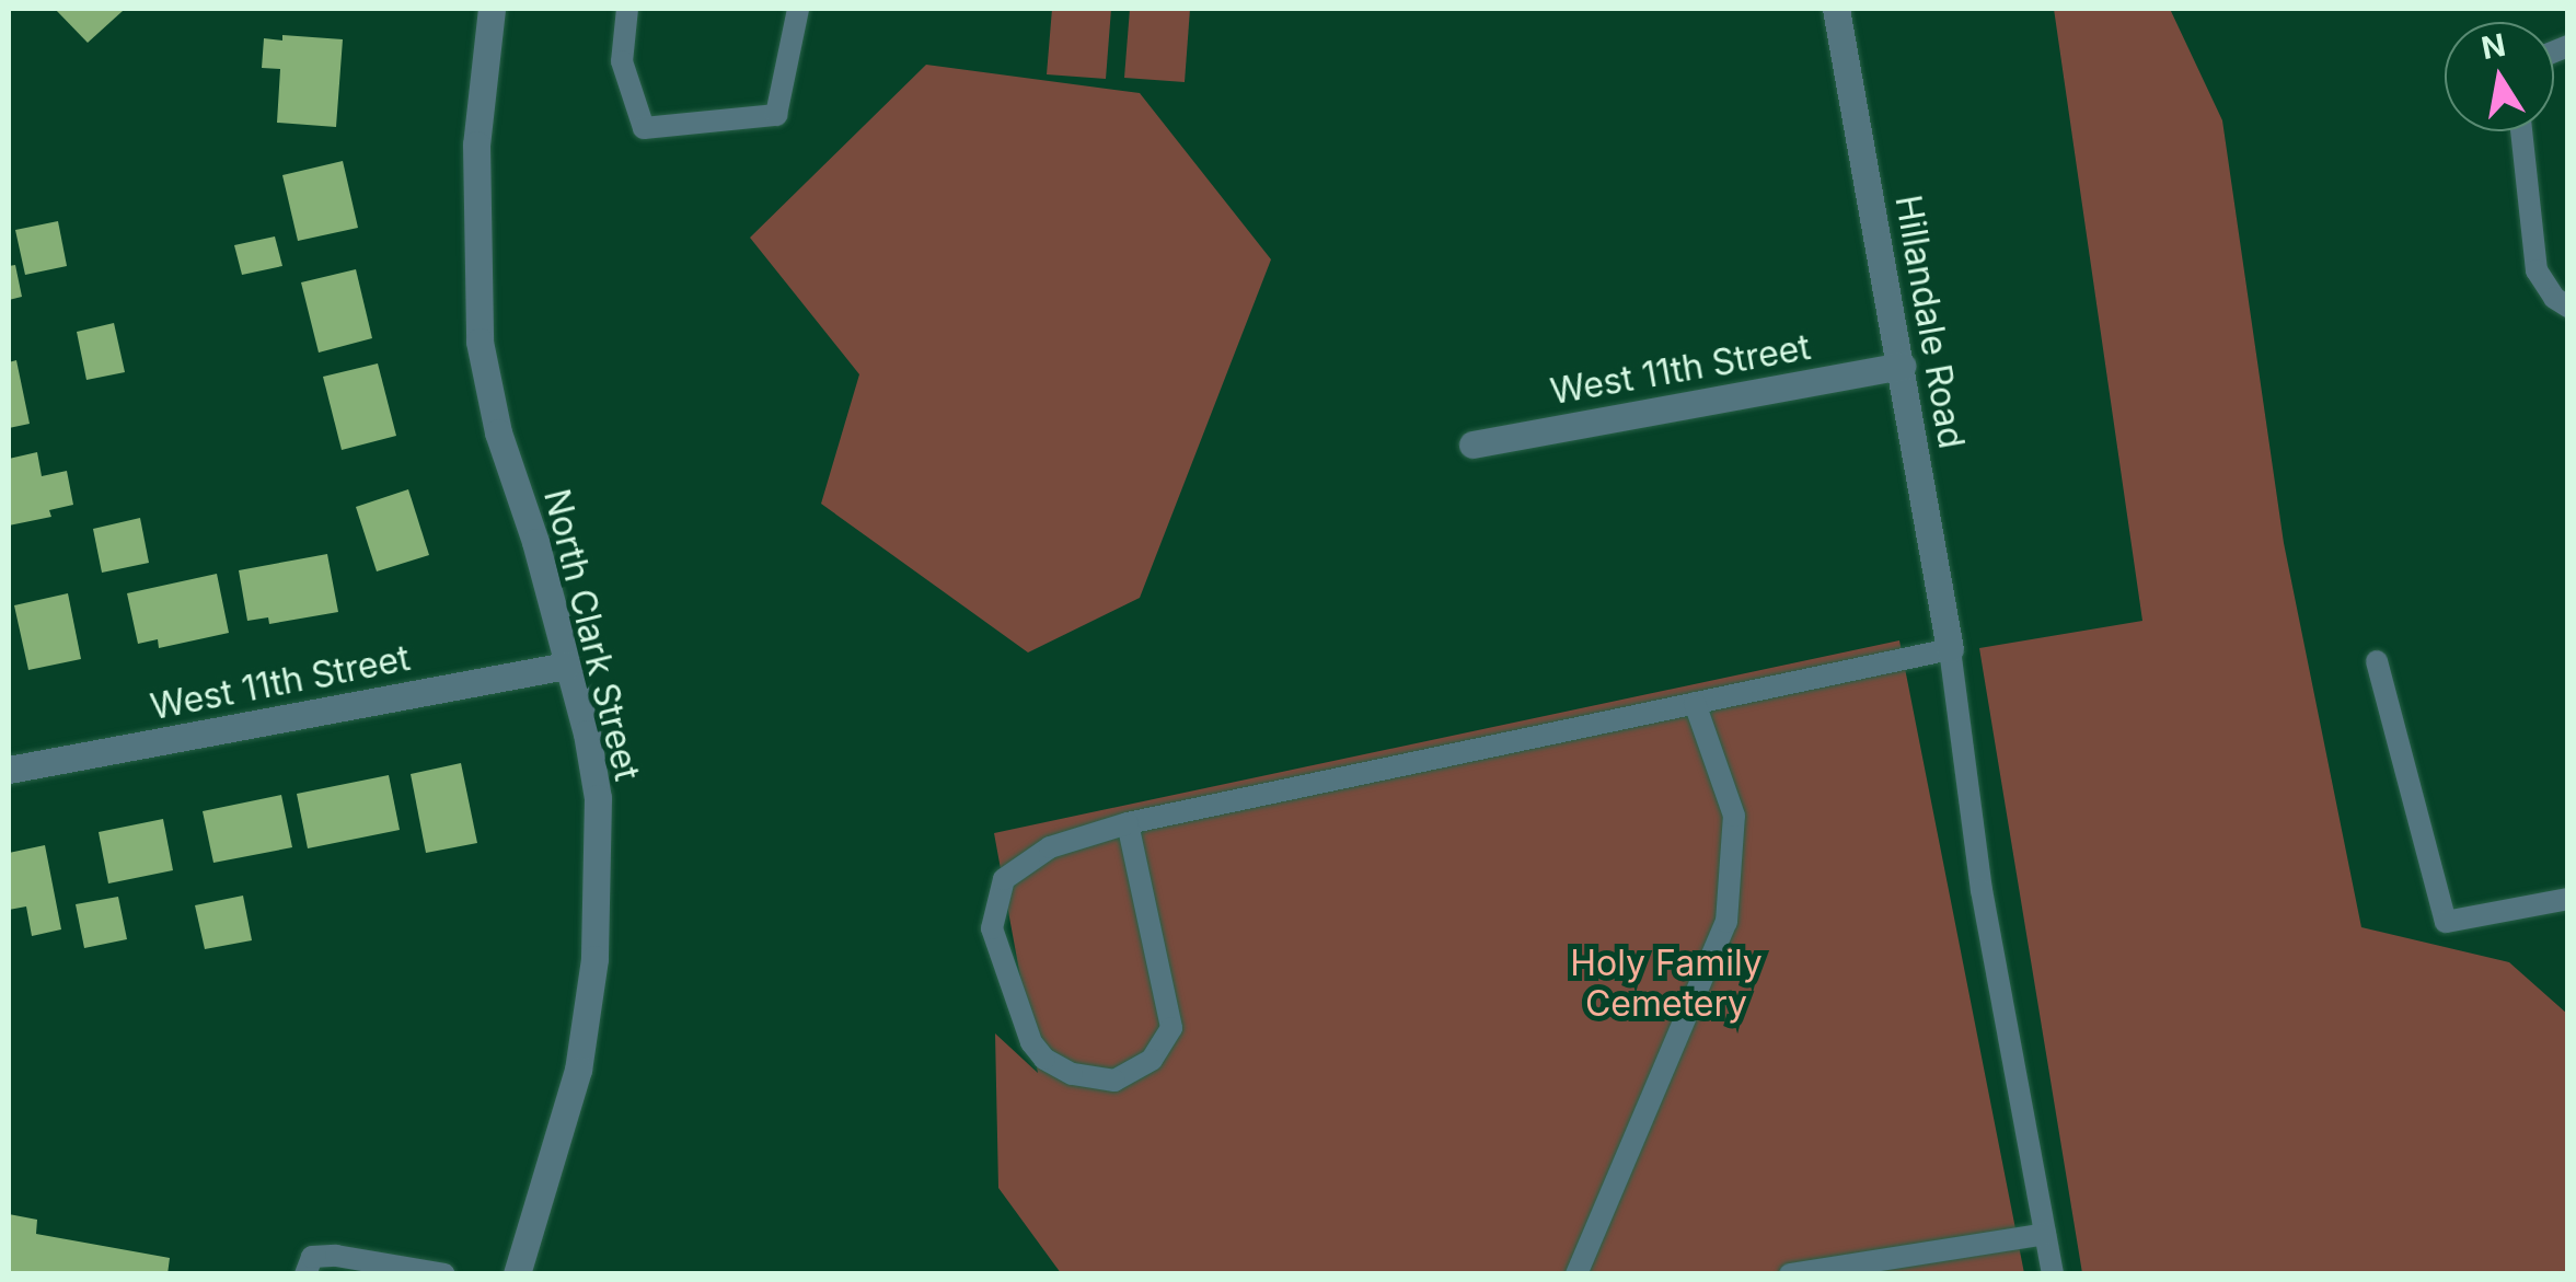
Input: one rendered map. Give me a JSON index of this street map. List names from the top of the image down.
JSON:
{
  "streets": {
    "street": ["Hillandale Road", "West 11th Street", "North Clark Street"]
  },
  "crossings": [
    ["Hillandale Road", "West 11th Street"],
    ["West 11th Street", "North Clark Street"]
  ],
  "parks": ["Holy Family Cemetery"],
  "north": "top"
}
